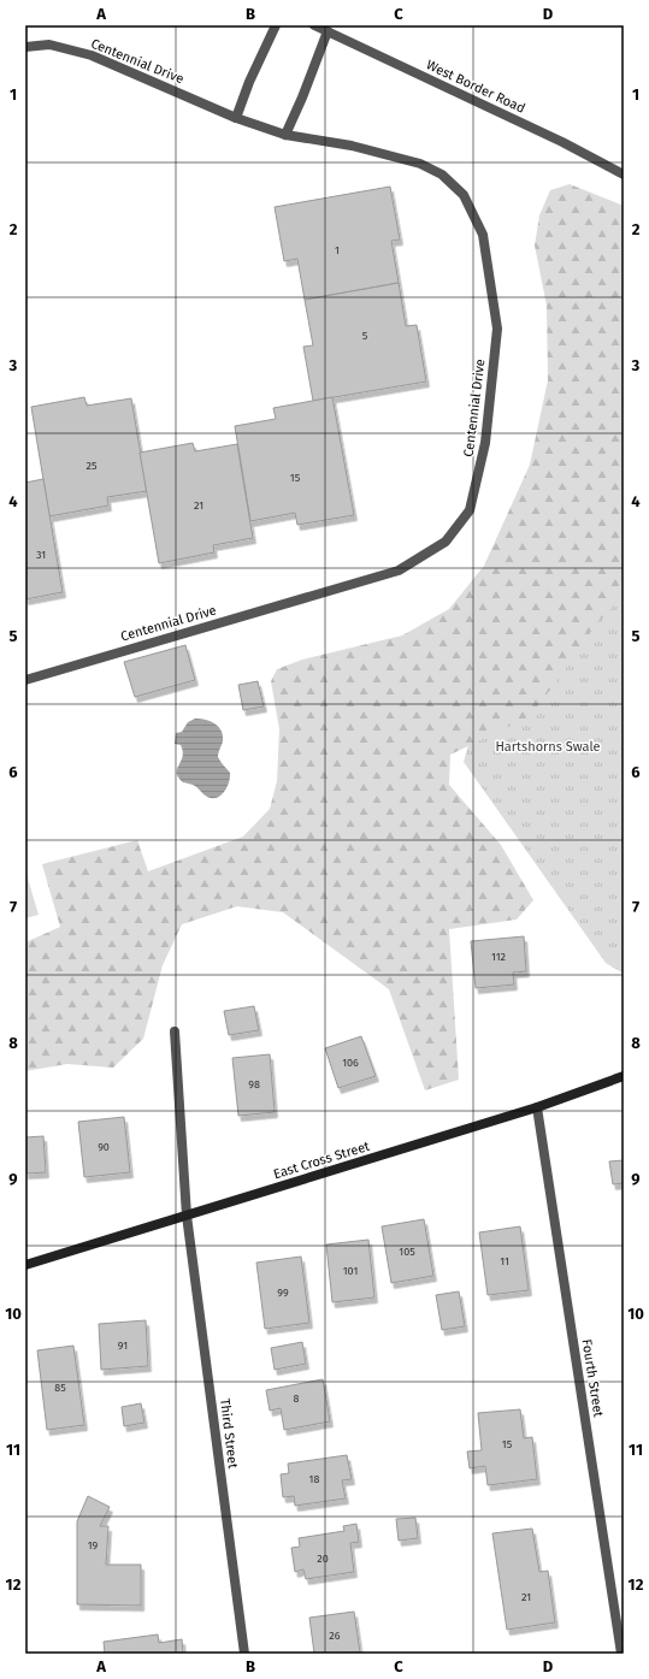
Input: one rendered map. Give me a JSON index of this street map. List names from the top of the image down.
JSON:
{
  "streets": {
    "street": [
      "Centennial Drive",
      "West Border Road",
      "East Cross Street",
      "Fourth Street",
      "Third Street"
    ]
  },
  "crossings": [
    ["East Cross Street", "Fourth Street"],
    ["East Cross Street", "Third Street"]
  ],
  "parks": ["Hartshorns Swale"],
  "house_numbers": [
    "1",
    "5",
    "25",
    "15",
    "21",
    "31",
    "112",
    "106",
    "98",
    "90",
    "105",
    "11",
    "101",
    "99",
    "91",
    "85",
    "8",
    "15",
    "18",
    "19",
    "20",
    "21",
    "26"
  ],
  "grid": {
    "columns": [
      "A",
      "B",
      "C",
      "D"
    ],
    "rows": [
      "1",
      "2",
      "3",
      "4",
      "5",
      "6",
      "7",
      "8",
      "9",
      "10",
      "11",
      "12"
    ]
  }
}
